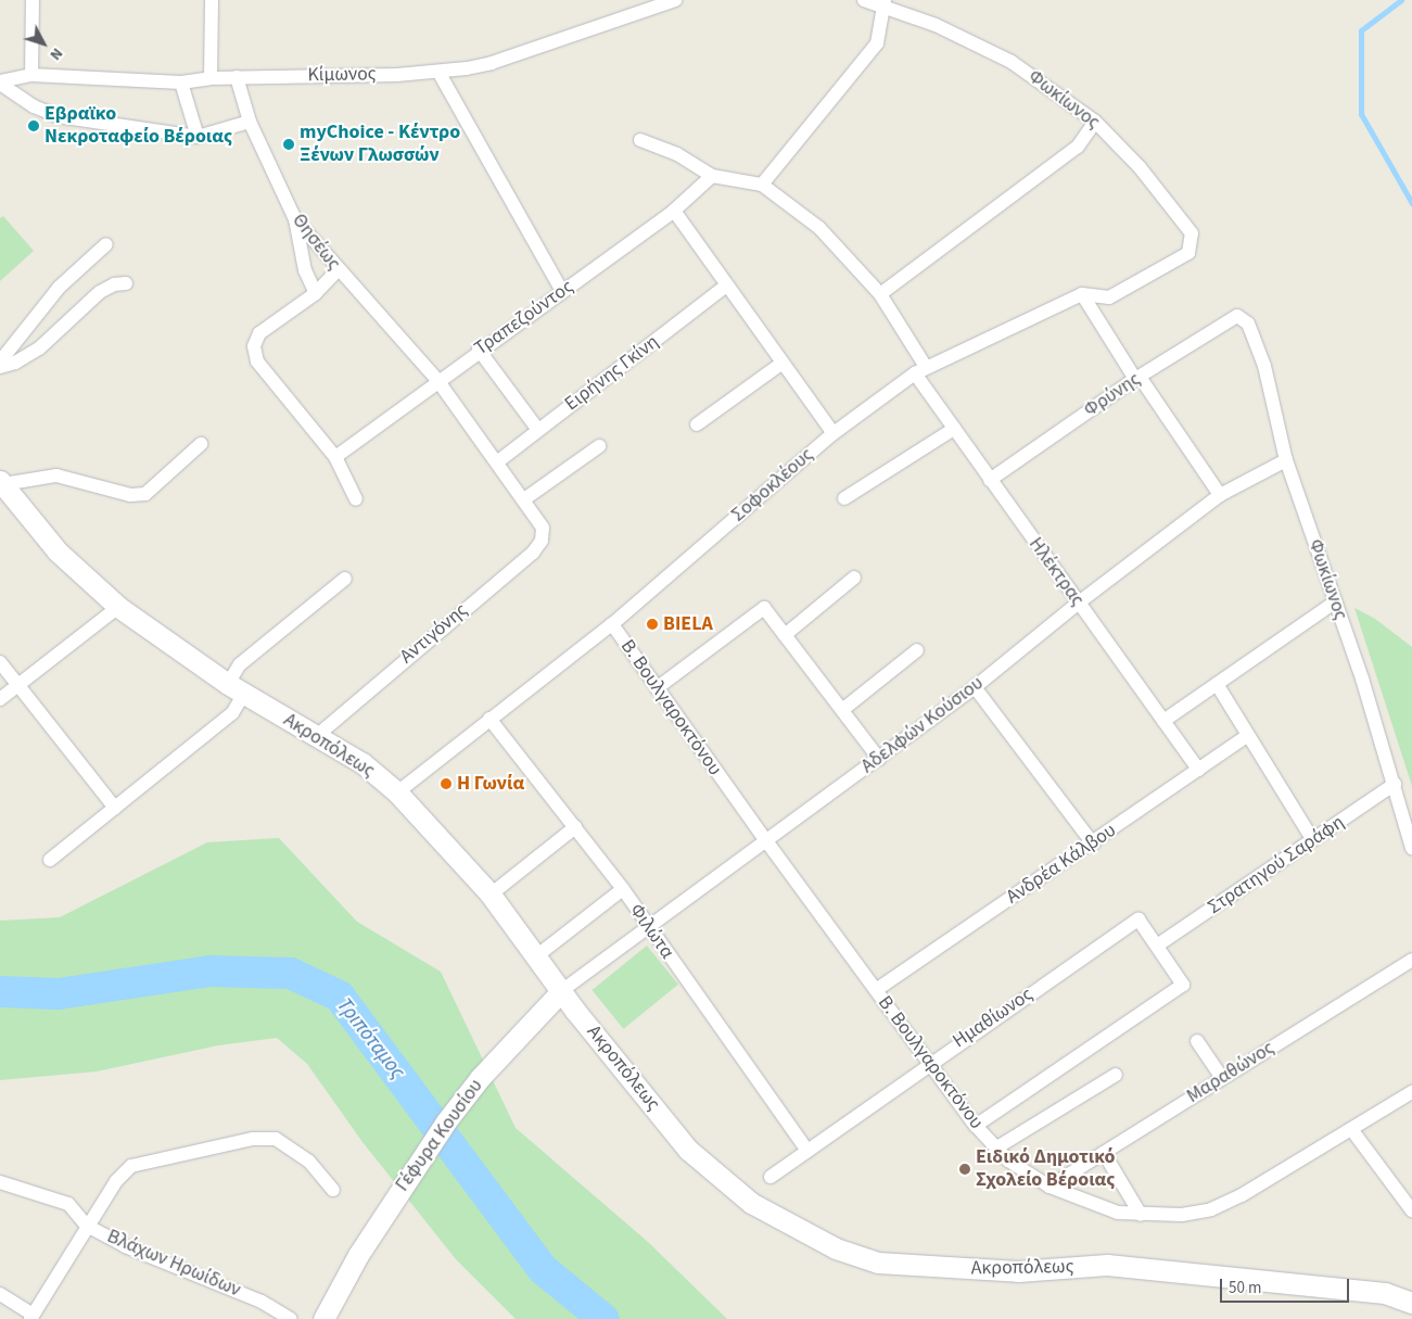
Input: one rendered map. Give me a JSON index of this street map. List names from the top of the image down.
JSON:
{
  "streets": {
    "street": [
      "Κίμωνος",
      "Φωκίωνος",
      "Θησέως",
      "Τραπεζούντος",
      "Ειρήνης Γκίνη",
      "Φρύνης",
      "Σοφοκλέους",
      "Ηλέκτρας",
      "Αντιγόνης",
      "Β. Βουλγαροκτόνου",
      "Αδελφών Κούσιου",
      "Ακροπόλεως",
      "Ανδρέα Κάλβου",
      "Στρατηγού Σαράφη",
      "Φιλώτα",
      "Ημαθίωνος",
      "Μαραθώνος",
      "Γέφυρα Κουσίου",
      "Βλάχων Ηρωίδων"
    ]
  },
  "crossings": [
    ["Κίμωνος", "Θησέως"],
    ["Φωκίωνος", "Φρύνης"],
    ["Φωκίωνος", "Σοφοκλέους"],
    ["Φωκίωνος", "Αδελφών Κούσιου"],
    ["Φωκίωνος", "Στρατηγού Σαράφη"],
    ["Θησέως", "Τραπεζούντος"],
    ["Τραπεζούντος", "Ηλέκτρας"],
    ["Φρύνης", "Ηλέκτρας"],
    ["Σοφοκλέους", "Ηλέκτρας"],
    ["Σοφοκλέους", "Β. Βουλγαροκτόνου"],
    ["Σοφοκλέους", "Ακροπόλεως"],
    ["Σοφοκλέους", "Φιλώτα"],
    ["Ηλέκτρας", "Αδελφών Κούσιου"],
    ["Ηλέκτρας", "Ανδρέα Κάλβου"],
    ["Αντιγόνης", "Ακροπόλεως"],
    ["Β. Βουλγαροκτόνου", "Αδελφών Κούσιου"],
    ["Β. Βουλγαροκτόνου", "Ανδρέα Κάλβου"],
    ["Β. Βουλγαροκτόνου", "Ημαθίωνος"],
    ["Β. Βουλγαροκτόνου", "Μαραθώνος"],
    ["Αδελφών Κούσιου", "Ακροπόλεως"],
    ["Αδελφών Κούσιου", "Φιλώτα"],
    ["Αδελφών Κούσιου", "Γέφυρα Κουσίου"],
    ["Ακροπόλεως", "Γέφυρα Κουσίου"],
    ["Στρατηγού Σαράφη", "Ημαθίωνος"],
    ["Φιλώτα", "Ημαθίωνος"]
  ],
  "water": ["Τριπόταμος"],
  "places": [
    "Εβραϊκο Νεκροταφείο Βέροιας",
    "myChoice - Κέντρο Ξένων Γλωσσών",
    "BIELA",
    "Η Γωνία",
    "Ειδικό Δημοτικό Σχολείο Βέροιας"
  ],
  "scale_bar": "50 m",
  "north": "bottom right"
}
